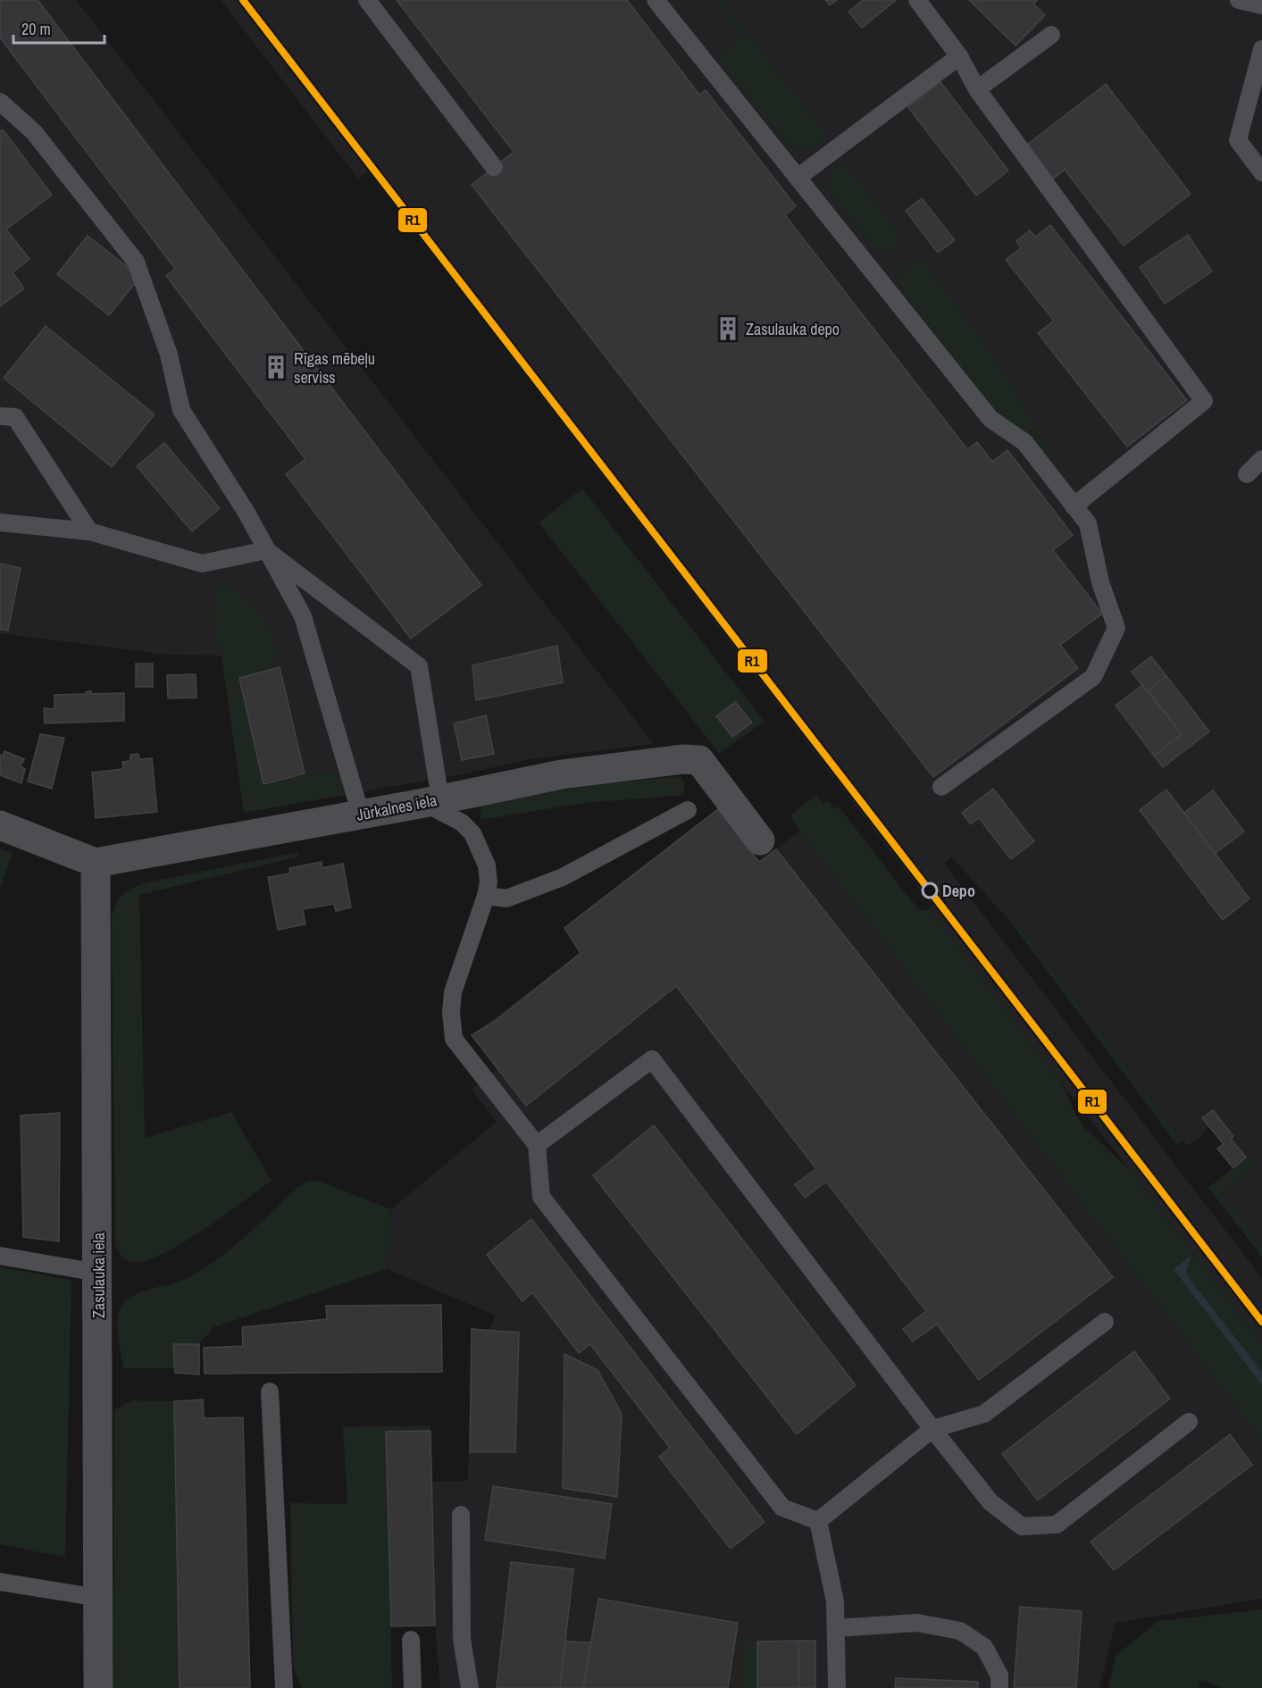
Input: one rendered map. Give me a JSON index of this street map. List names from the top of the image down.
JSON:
{
  "streets": {
    "street": ["Jūrkalnes iela", "Zasulauka iela"]
  },
  "crossings": [
    ["Jūrkalnes iela", "Zasulauka iela"]
  ],
  "places": {
    "building": ["Zasulauka depo", "Rīgas mēbeļu serviss"],
    "other": ["Depo"]
  },
  "lines": ["transit line R1"],
  "scale_bar": "20 m"
}
